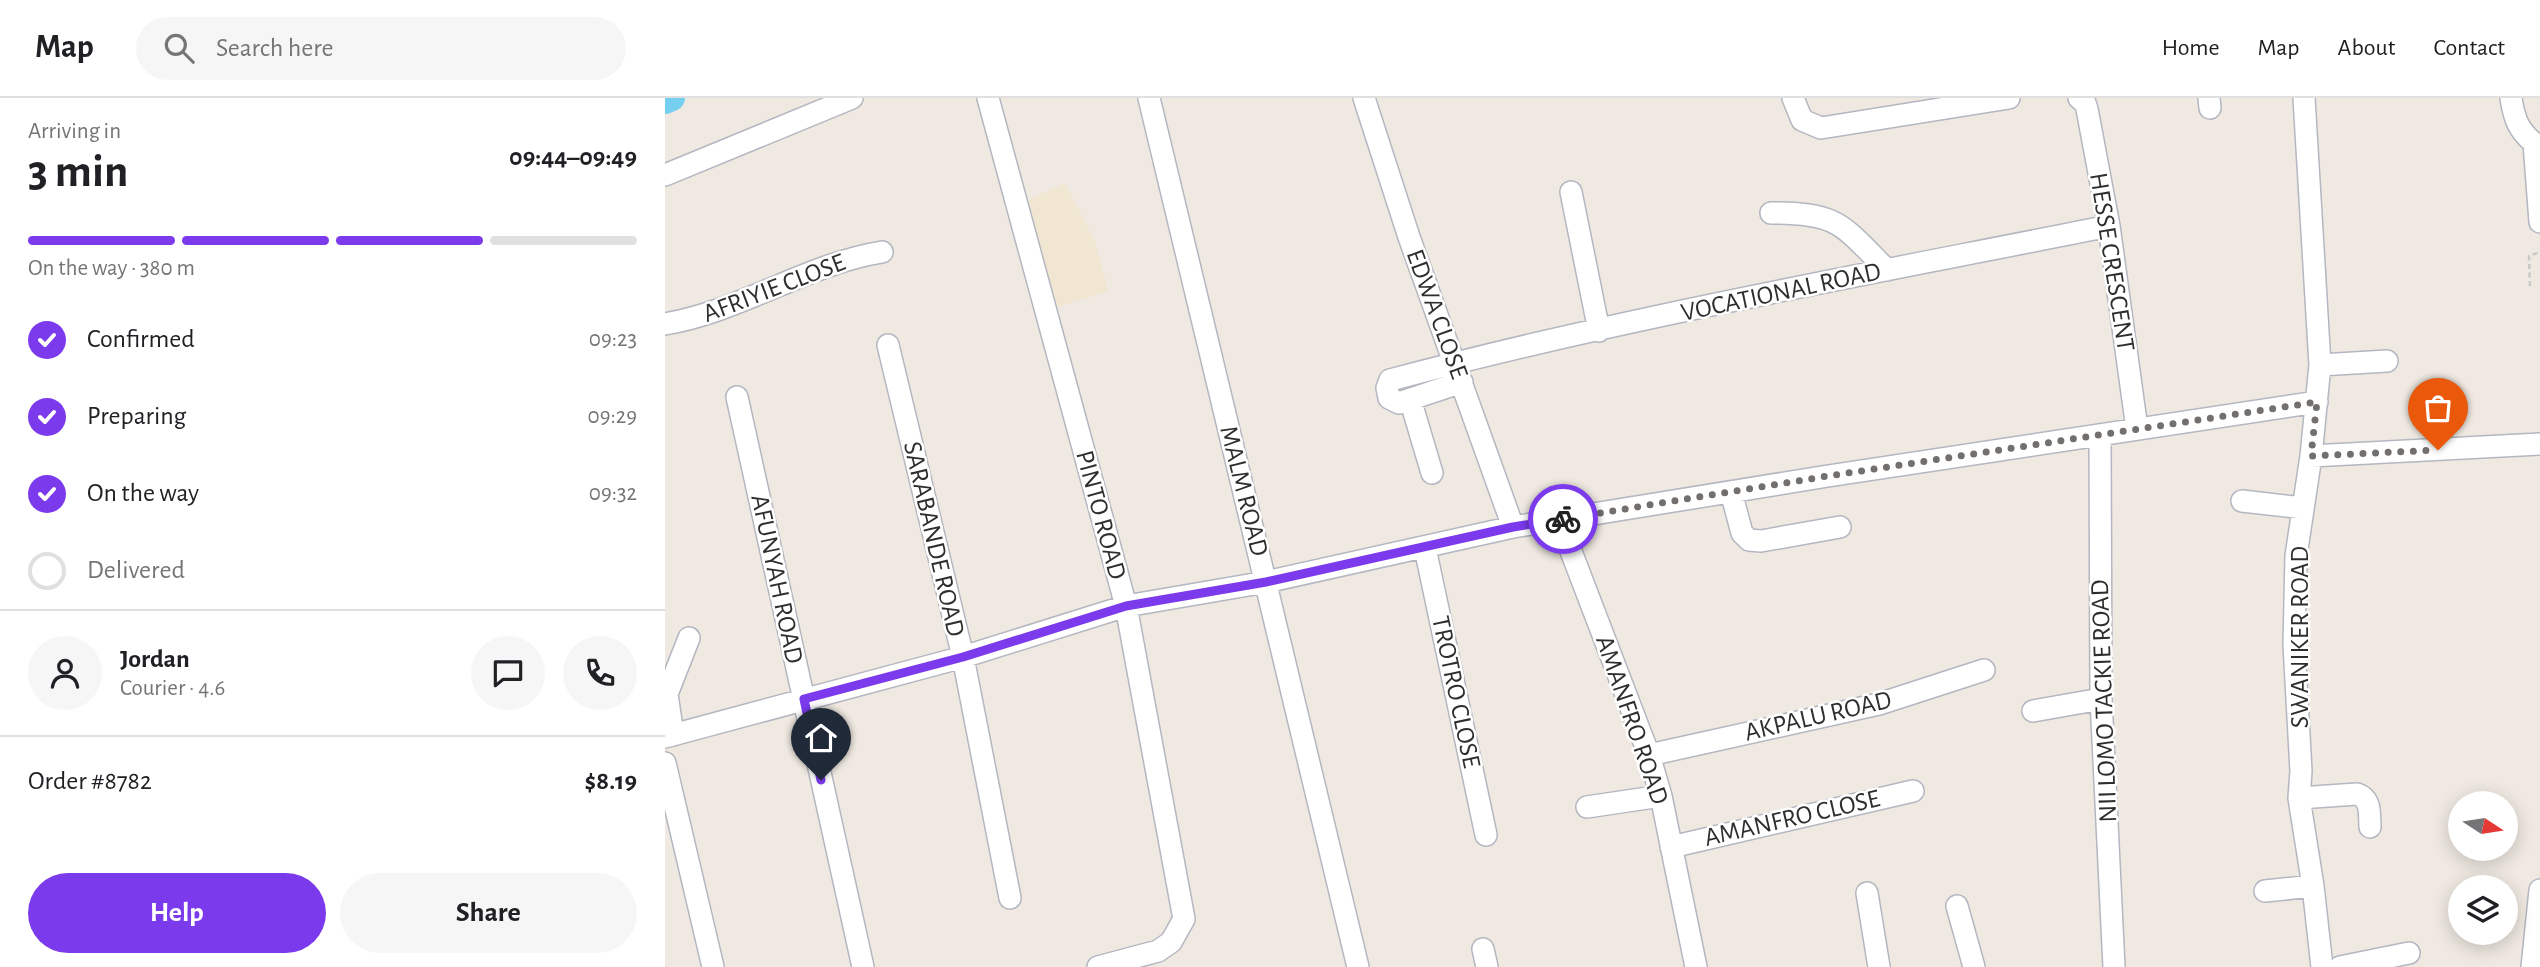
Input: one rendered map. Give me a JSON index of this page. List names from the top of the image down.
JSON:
{
  "streets": {
    "street": [
      "HESSE CRESCENT",
      "AFRIYIE CLOSE",
      "VOCATIONAL ROAD",
      "EDWA CLOSE",
      "MALM ROAD",
      "PINTO ROAD",
      "SARABANDE ROAD",
      "AFUNYAH ROAD",
      "SWANIKER ROAD",
      "TROTRO CLOSE",
      "NII LOMO TACKIE ROAD",
      "AKPALU ROAD",
      "AMANFRO ROAD",
      "AMANFRO CLOSE"
    ]
  },
  "crossings": [
    ["HESSE CRESCENT", "VOCATIONAL ROAD"],
    ["VOCATIONAL ROAD", "EDWA CLOSE"],
    ["AKPALU ROAD", "AMANFRO ROAD"],
    ["AMANFRO ROAD", "AMANFRO CLOSE"]
  ],
  "north": "right",
  "page": {
    "header": "Map",
    "search": "Search here",
    "nav": [
      "Home",
      "Map",
      "About",
      "Contact"
    ],
    "heading": ["3 min", "Arriving in", "09:44–09:49"],
    "panel": [
      "Jordan",
      "Courier · 4.6",
      "Order #8782",
      "$8.19"
    ],
    "bar": "On the way · 380 m",
    "list": [
      ["Confirmed", "09:23"],
      ["Preparing", "09:29"],
      ["On the way", "09:32"],
      "Delivered"
    ],
    "buttons": ["Help", "Share"]
  }
}
